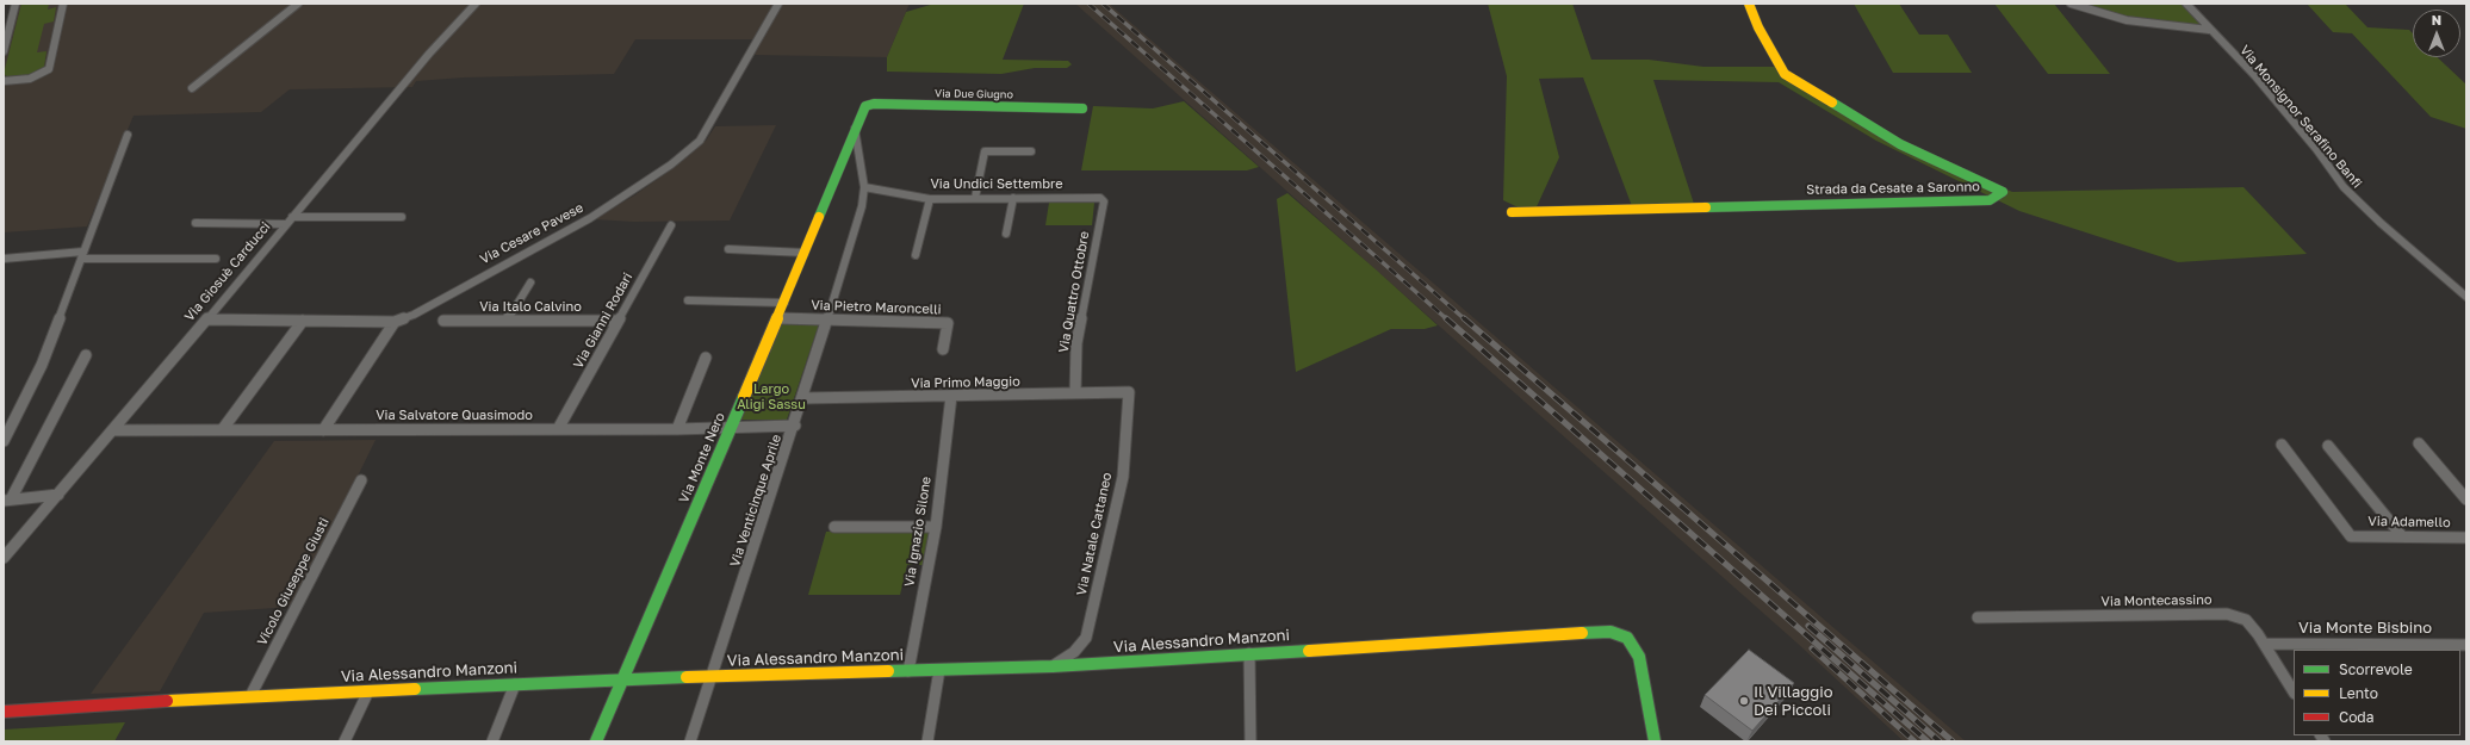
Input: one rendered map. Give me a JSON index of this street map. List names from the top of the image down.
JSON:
{
  "streets": {
    "street": [
      "Via Due Giugno",
      "Via Monsignor Serafino Banfi",
      "Via Undici Settembre",
      "Strada da Cesate a Saronno",
      "Via Cesare Pavese",
      "Via Giosuè Carducci",
      "Via Quattro Ottobre",
      "Via Italo Calvino",
      "Via Pietro Maroncelli",
      "Via Gianni Rodari",
      "Via Primo Maggio",
      "Via Salvatore Quasimodo",
      "Via Monte Nero",
      "Via Venticinque Aprile",
      "Via Adamello",
      "Via Ignazio Silone",
      "Via Natale Cattaneo",
      "Vicolo Giuseppe Giusti",
      "Via Montecassino",
      "Via Monte Bisbino",
      "Via Alessandro Manzoni"
    ]
  },
  "crossings": [
    ["Via Due Giugno", "Via Monte Nero"],
    ["Via Undici Settembre", "Via Quattro Ottobre"],
    ["Via Undici Settembre", "Via Venticinque Aprile"],
    ["Via Cesare Pavese", "Via Giosuè Carducci"],
    ["Via Giosuè Carducci", "Via Salvatore Quasimodo"],
    ["Via Quattro Ottobre", "Via Primo Maggio"],
    ["Via Italo Calvino", "Via Gianni Rodari"],
    ["Via Pietro Maroncelli", "Via Monte Nero"],
    ["Via Pietro Maroncelli", "Via Venticinque Aprile"],
    ["Via Gianni Rodari", "Via Salvatore Quasimodo"],
    ["Via Primo Maggio", "Via Venticinque Aprile"],
    ["Via Primo Maggio", "Via Ignazio Silone"],
    ["Via Primo Maggio", "Via Natale Cattaneo"],
    ["Via Salvatore Quasimodo", "Via Monte Nero"],
    ["Via Salvatore Quasimodo", "Via Venticinque Aprile"],
    ["Via Monte Nero", "Via Venticinque Aprile"],
    ["Via Monte Nero", "Via Alessandro Manzoni"],
    ["Via Venticinque Aprile", "Via Alessandro Manzoni"],
    ["Via Ignazio Silone", "Via Alessandro Manzoni"],
    ["Via Natale Cattaneo", "Via Alessandro Manzoni"],
    ["Vicolo Giuseppe Giusti", "Via Alessandro Manzoni"],
    ["Via Montecassino", "Via Monte Bisbino"]
  ],
  "parks": ["Largo Aligi Sassu"],
  "places": ["Il Villaggio Dei Piccoli"],
  "legend": ["Scorrevole", "Lento", "Coda"],
  "north": "top"
}
